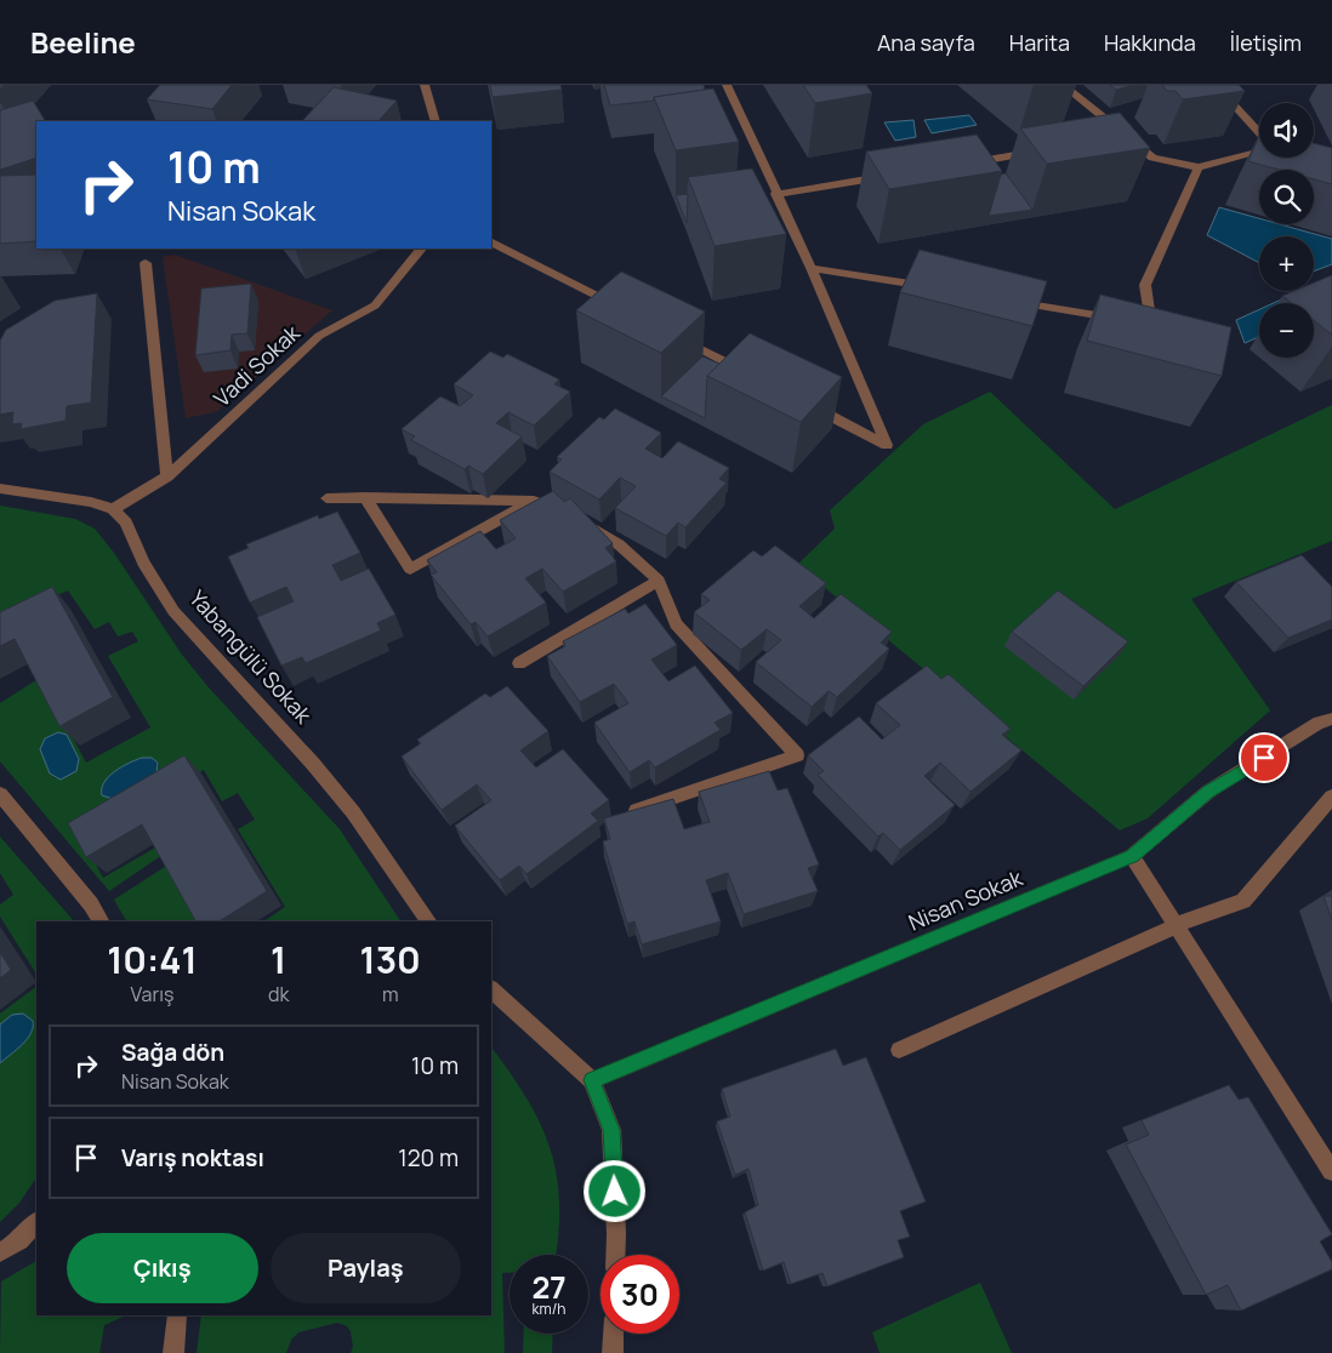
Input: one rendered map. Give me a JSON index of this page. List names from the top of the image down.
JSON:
{
  "streets": {
    "street": ["Vadi Sokak", "Yabangülü Sokak", "Nisan Sokak"]
  },
  "crossings": [
    ["Vadi Sokak", "Yabangülü Sokak"]
  ],
  "page": {
    "header": "Beeline",
    "nav": [
      "Ana sayfa",
      "Harita",
      "Hakkında",
      "İletişim"
    ],
    "map_buttons": ["+", "−"],
    "turn": ["10 m", "Nisan Sokak"],
    "eta": [
      "10:41",
      "Varış",
      "1",
      "dk",
      "130",
      "m"
    ],
    "list": [
      {
        "name": "Sağa dön",
        "note": "Nisan Sokak",
        "value": "10 m"
      },
      {
        "name": "Varış noktası",
        "value": "120 m"
      }
    ],
    "buttons": ["Çıkış", "Paylaş"],
    "speed": "27 km/h",
    "limit": "30"
  }
}
